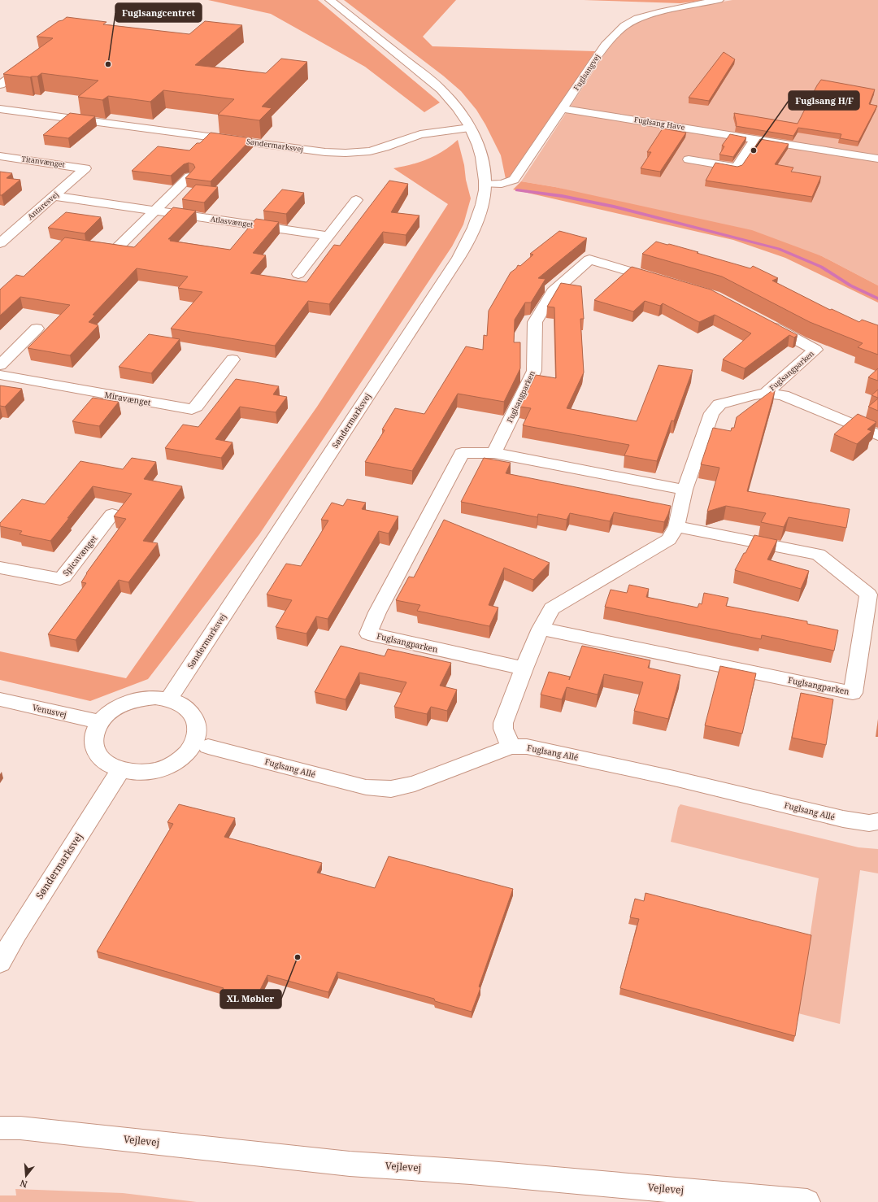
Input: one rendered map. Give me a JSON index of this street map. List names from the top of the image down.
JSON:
{
  "streets": {
    "street": [
      "Fuglsangvej",
      "Fuglsang Have",
      "Søndermarksvej",
      "Titanvænget",
      "Antaresvej",
      "Atlasvænget",
      "Fuglsangparken",
      "Miravænget",
      "Spicavænget",
      "Venusvej",
      "Fuglsang Allé",
      "Vejlevej"
    ]
  },
  "crossings": [
    ["Fuglsangvej", "Fuglsang Have"],
    ["Fuglsangvej", "Søndermarksvej"],
    ["Søndermarksvej", "Venusvej"],
    ["Søndermarksvej", "Fuglsang Allé"],
    ["Titanvænget", "Antaresvej"],
    ["Antaresvej", "Atlasvænget"],
    ["Fuglsangparken", "Fuglsang Allé"],
    ["Venusvej", "Fuglsang Allé"]
  ],
  "places": ["Fuglsangcentret", "Fuglsang H/F", "XL Møbler"],
  "north": "bottom"
}
